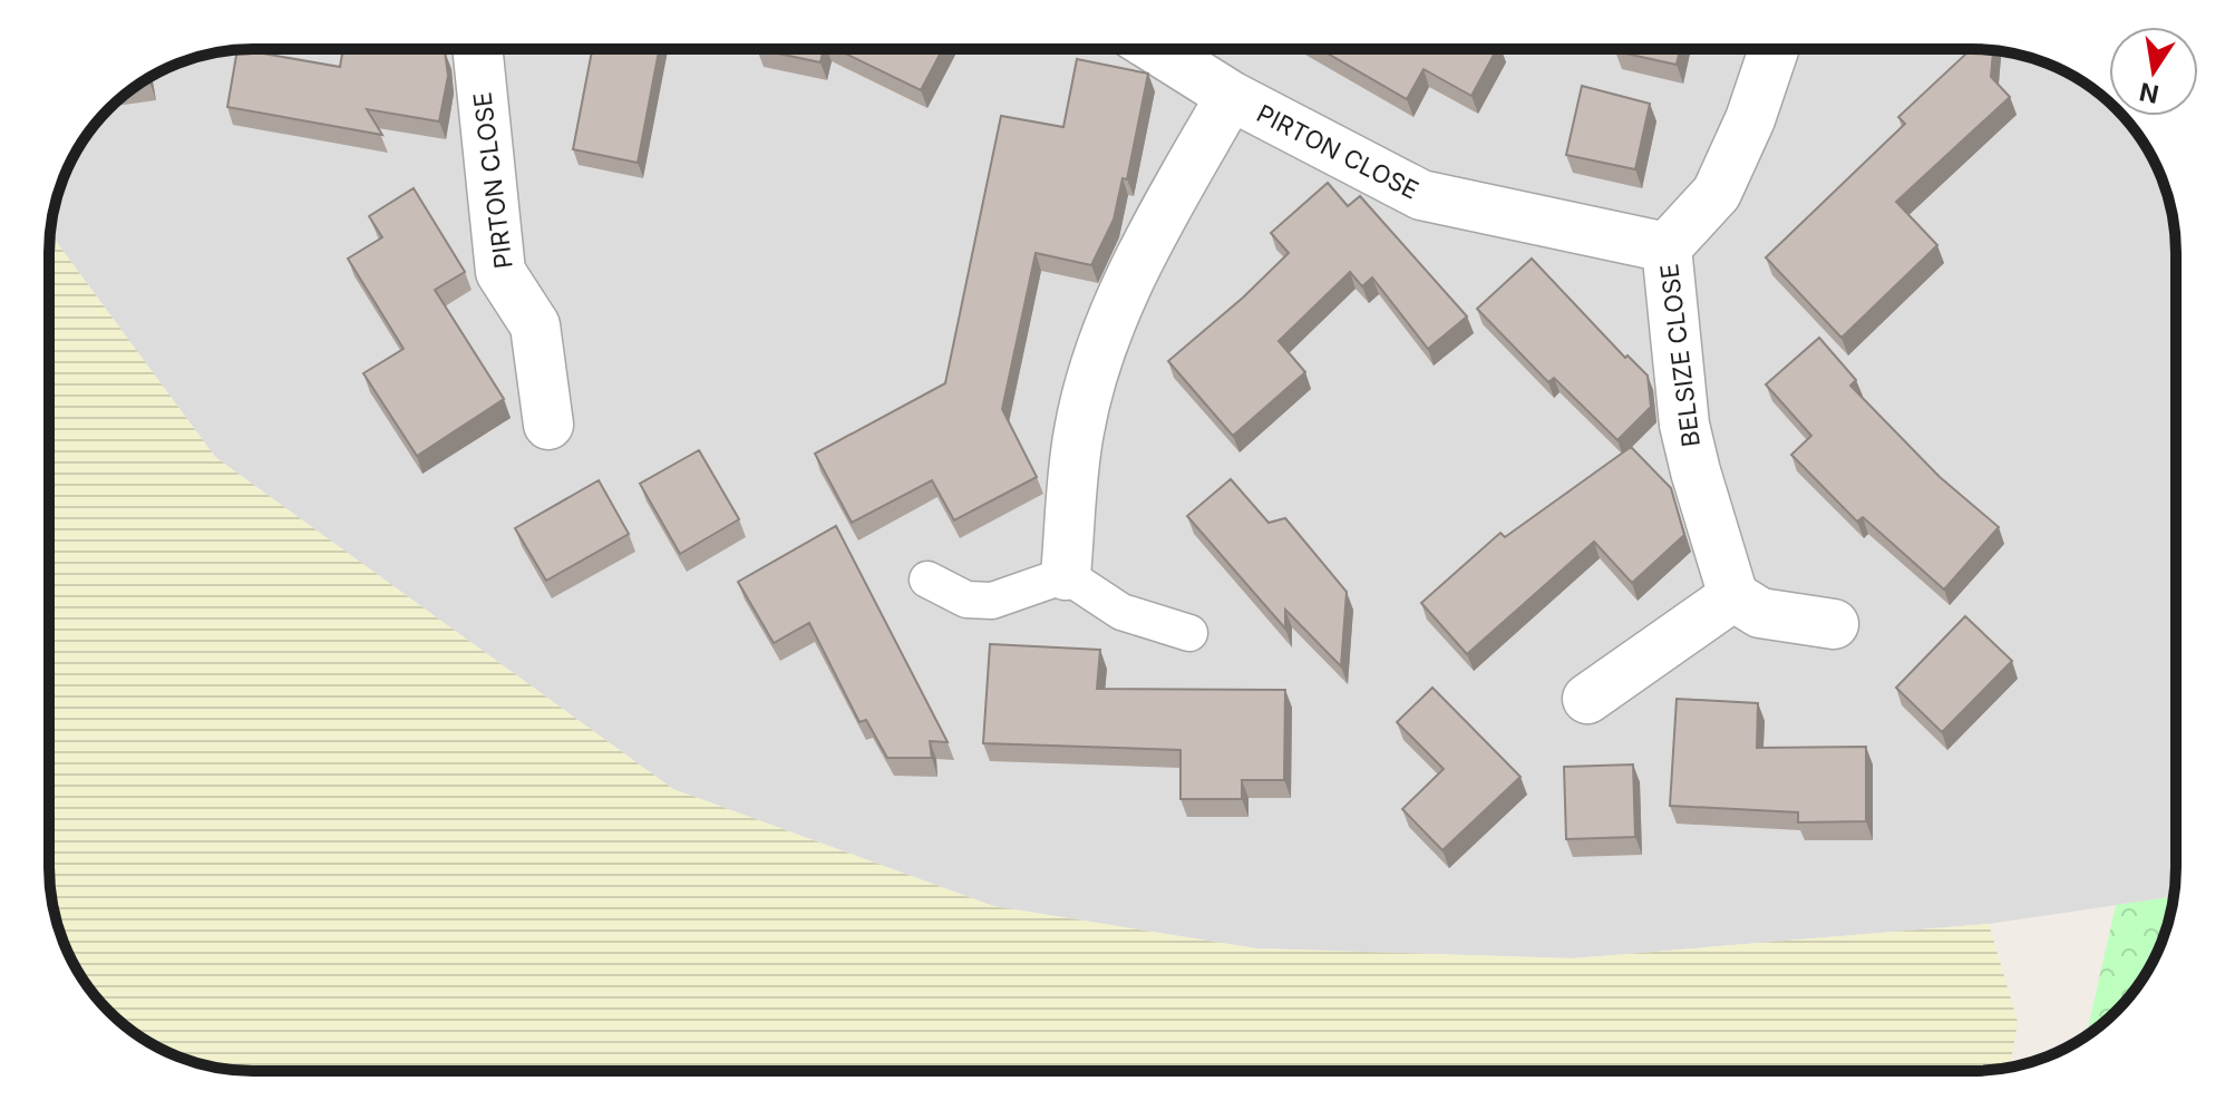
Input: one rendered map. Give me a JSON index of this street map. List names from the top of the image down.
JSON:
{
  "streets": {
    "street": ["PIRTON CLOSE", "BELSIZE CLOSE"]
  },
  "crossings": [
    ["PIRTON CLOSE", "BELSIZE CLOSE"]
  ],
  "north": "bottom"
}
